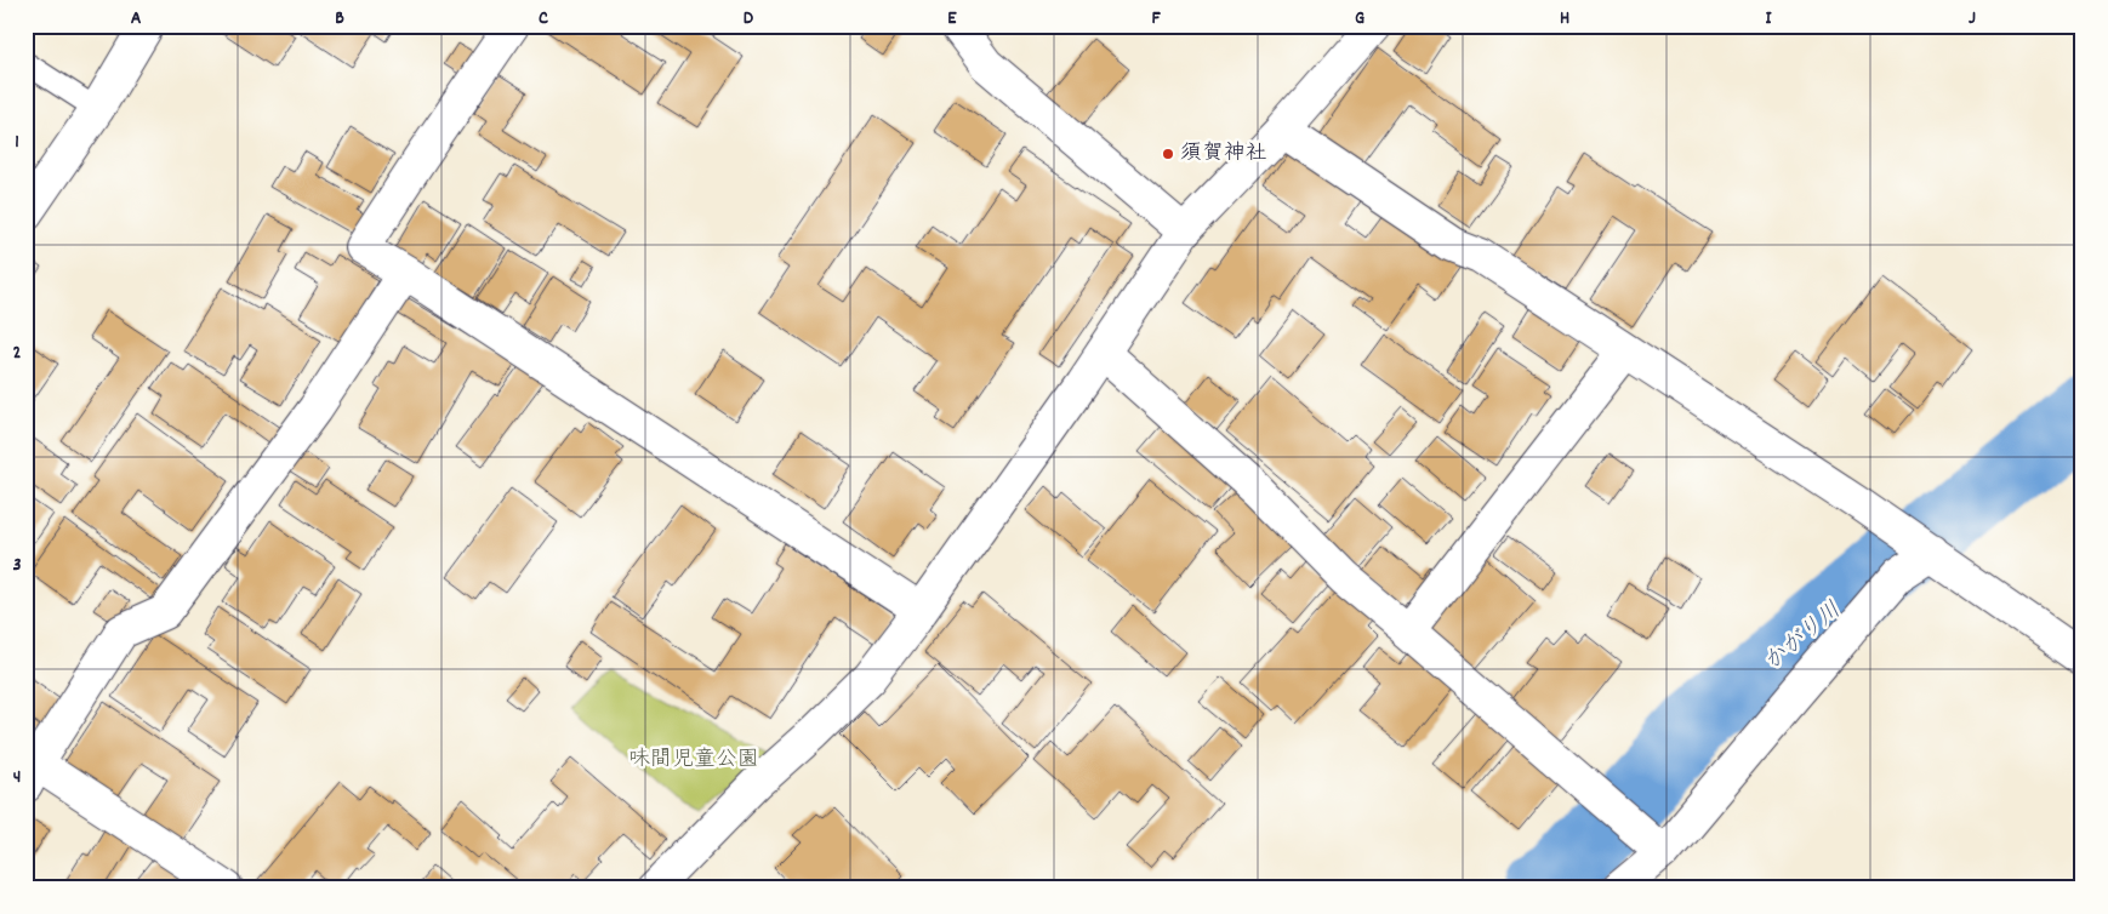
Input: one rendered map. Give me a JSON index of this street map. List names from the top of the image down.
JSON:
{
  "water": ["かがり川"],
  "parks": ["味間児童公園"],
  "places": ["須賀神社"],
  "grid": {
    "columns": [
      "A",
      "B",
      "C",
      "D",
      "E",
      "F",
      "G",
      "H",
      "I",
      "J"
    ],
    "rows": [
      "1",
      "2",
      "3",
      "4"
    ]
  }
}
